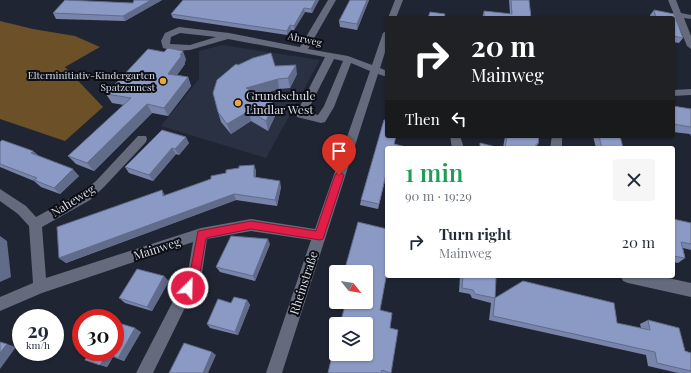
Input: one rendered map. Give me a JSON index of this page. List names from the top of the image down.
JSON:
{
  "streets": {
    "street": [
      "Ahrweg",
      "Naheweg",
      "Mainweg",
      "Rheinstraße"
    ]
  },
  "crossings": [
    ["Ahrweg", "Rheinstraße"],
    ["Mainweg", "Rheinstraße"]
  ],
  "places": ["Elterninitiativ-Kindergarten Spatzennest", "Grundschule Lindlar West"],
  "north": "bottom right",
  "page": {
    "turn": ["20 m", "Mainweg"],
    "then": "Then",
    "heading": ["1 min", "90 m · 19:29"],
    "list": [
      {
        "name": "Turn right",
        "note": "Mainweg",
        "value": "20 m"
      }
    ],
    "speed": "29 km/h",
    "limit": "30"
  }
}
